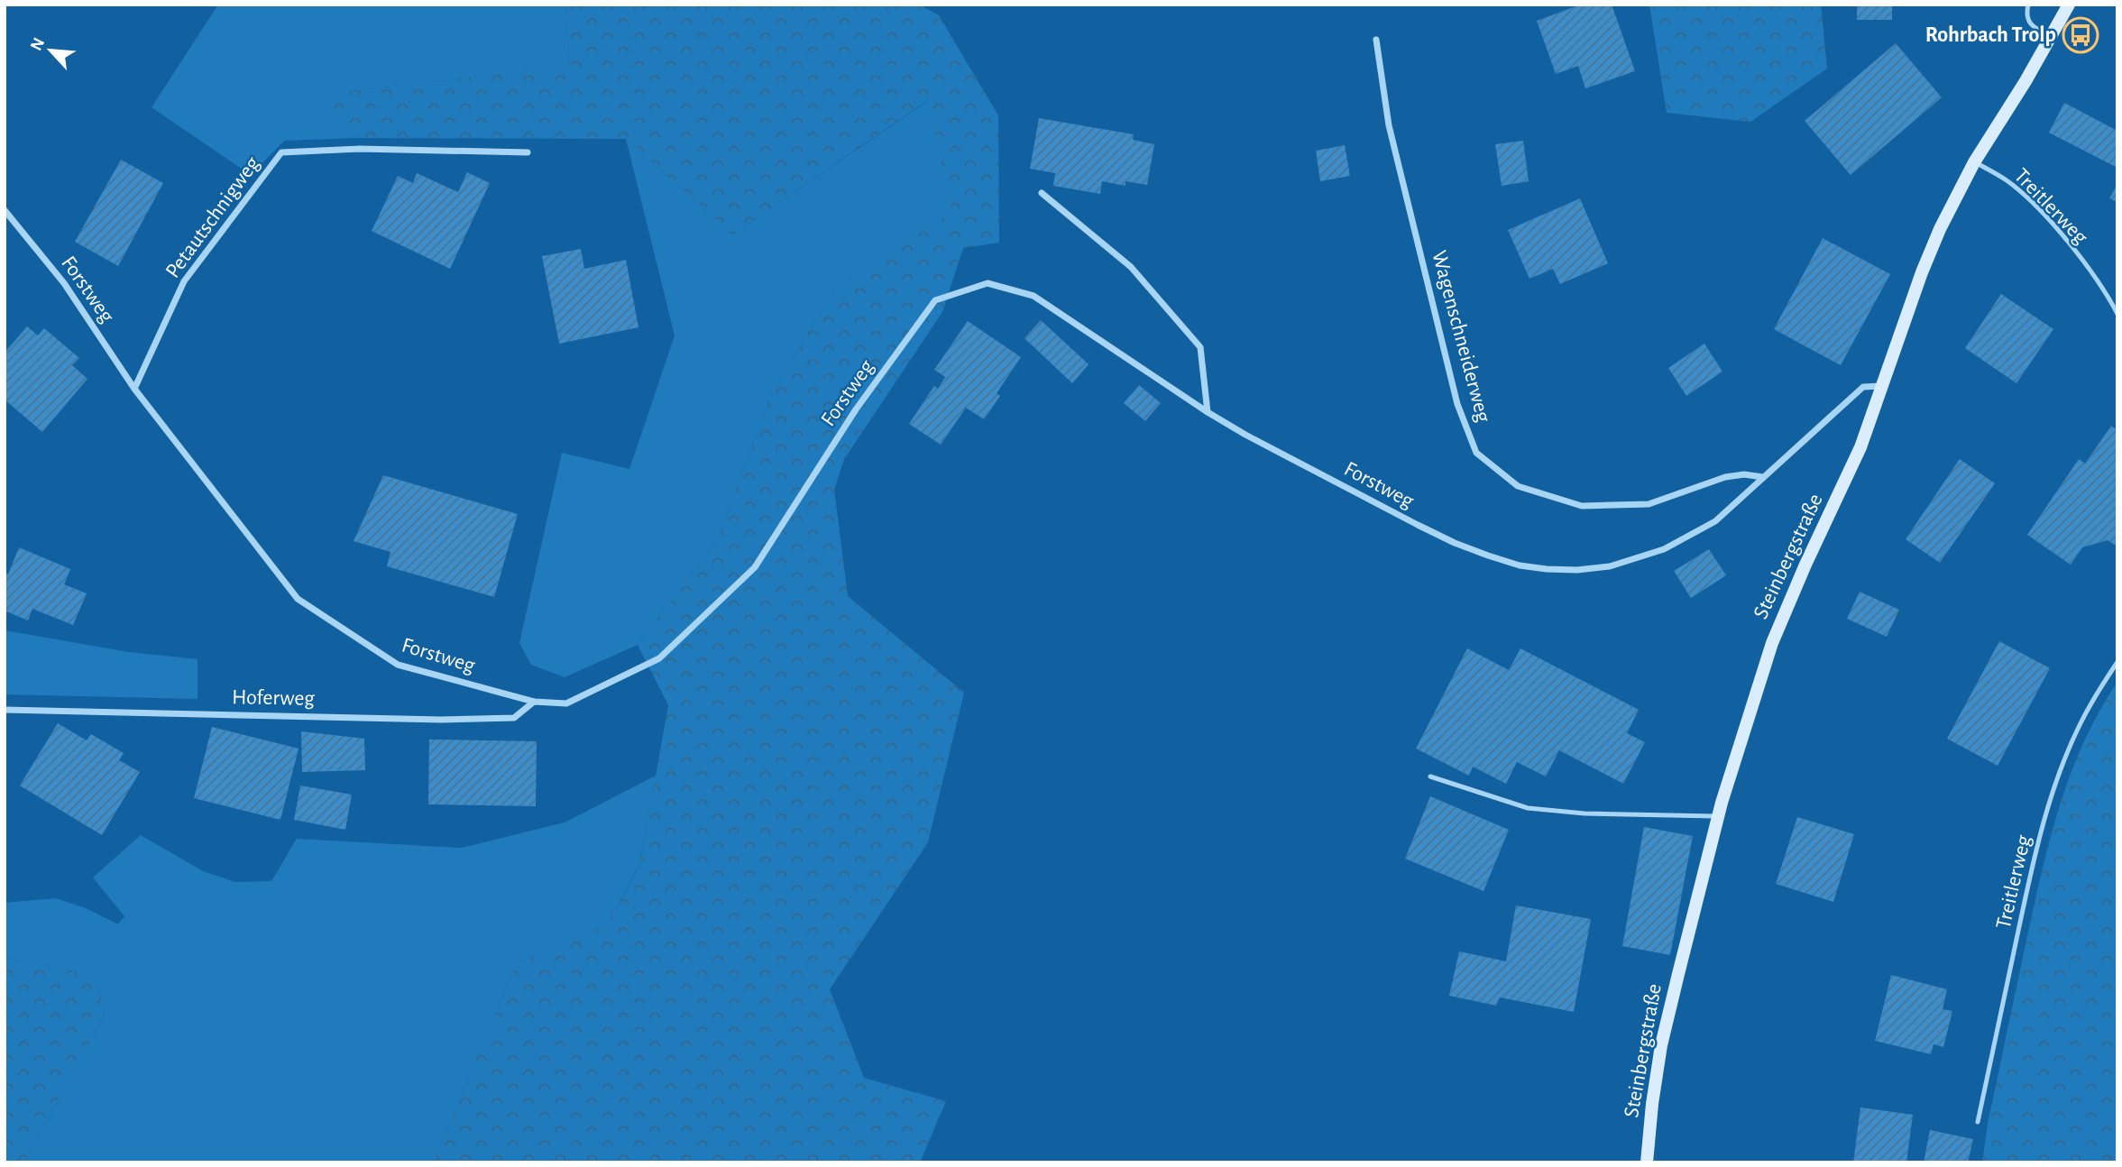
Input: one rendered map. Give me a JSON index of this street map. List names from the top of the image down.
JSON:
{
  "streets": {
    "main road": ["Steinbergstraße"],
    "street": [
      "Petautschnigweg",
      "Forstweg",
      "Wagenschneiderweg",
      "Hoferweg"
    ],
    "lane": ["Treitlerweg"]
  },
  "crossings": [
    ["Treitlerweg", "Steinbergstraße"],
    ["Petautschnigweg", "Forstweg"],
    ["Forstweg", "Wagenschneiderweg"],
    ["Forstweg", "Steinbergstraße"],
    ["Forstweg", "Hoferweg"]
  ],
  "places": {
    "bus stop": ["Rohrbach Trolp"]
  },
  "north": "top left"
}
